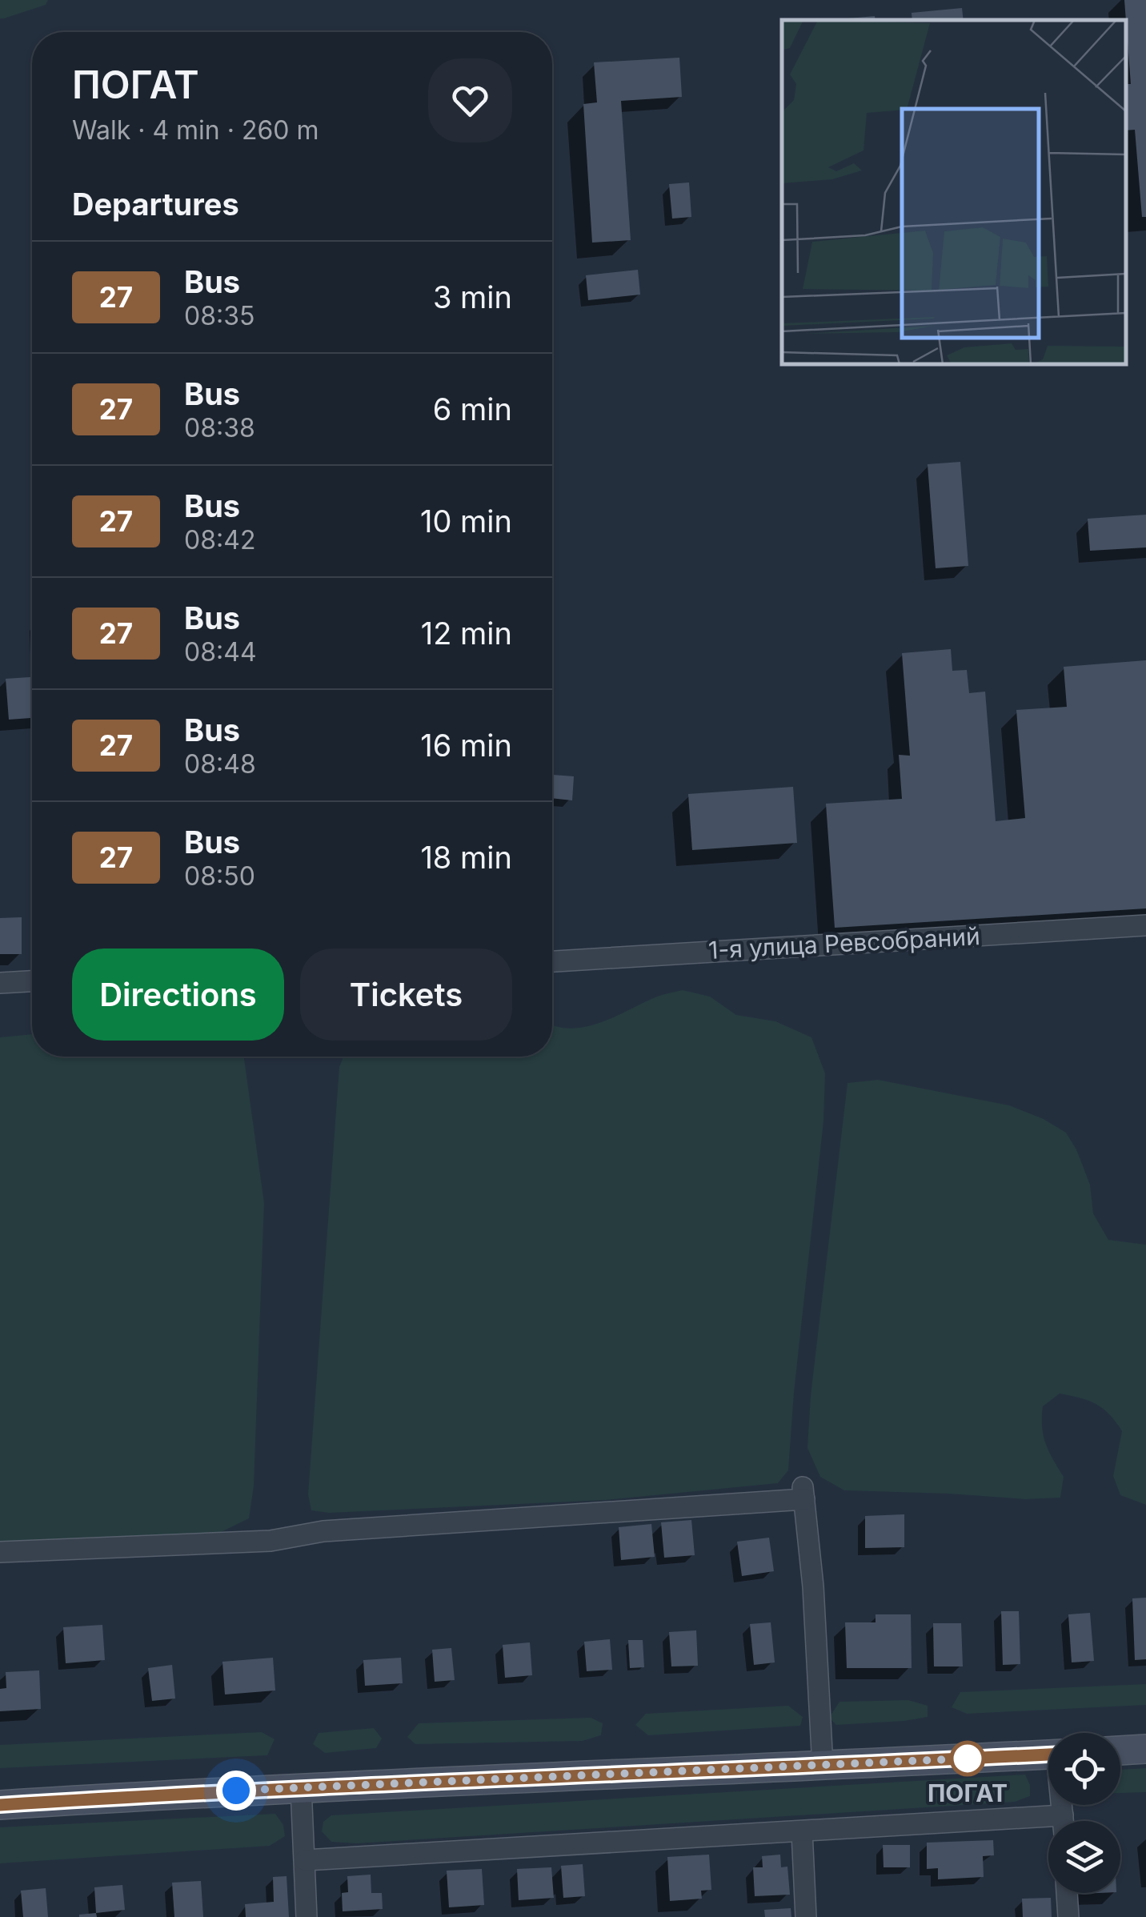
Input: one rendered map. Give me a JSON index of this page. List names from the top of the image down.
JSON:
{
  "streets": {
    "street": ["1-я улица Ревсобраний"]
  },
  "places": ["ПОГАТ"],
  "lines": ["bus line 27"],
  "page": {
    "heading": [
      ["ПОГАТ", "Walk · 4 min · 260 m"],
      "Departures"
    ],
    "list": [
      {
        "mark": "27",
        "name": "Bus",
        "note": "08:35",
        "value": "3 min"
      },
      {
        "mark": "27",
        "name": "Bus",
        "note": "08:38",
        "value": "6 min"
      },
      {
        "mark": "27",
        "name": "Bus",
        "note": "08:42",
        "value": "10 min"
      },
      {
        "mark": "27",
        "name": "Bus",
        "note": "08:44",
        "value": "12 min"
      },
      {
        "mark": "27",
        "name": "Bus",
        "note": "08:48",
        "value": "16 min"
      },
      {
        "mark": "27",
        "name": "Bus",
        "note": "08:50",
        "value": "18 min"
      }
    ],
    "buttons": ["Directions", "Tickets"]
  }
}
